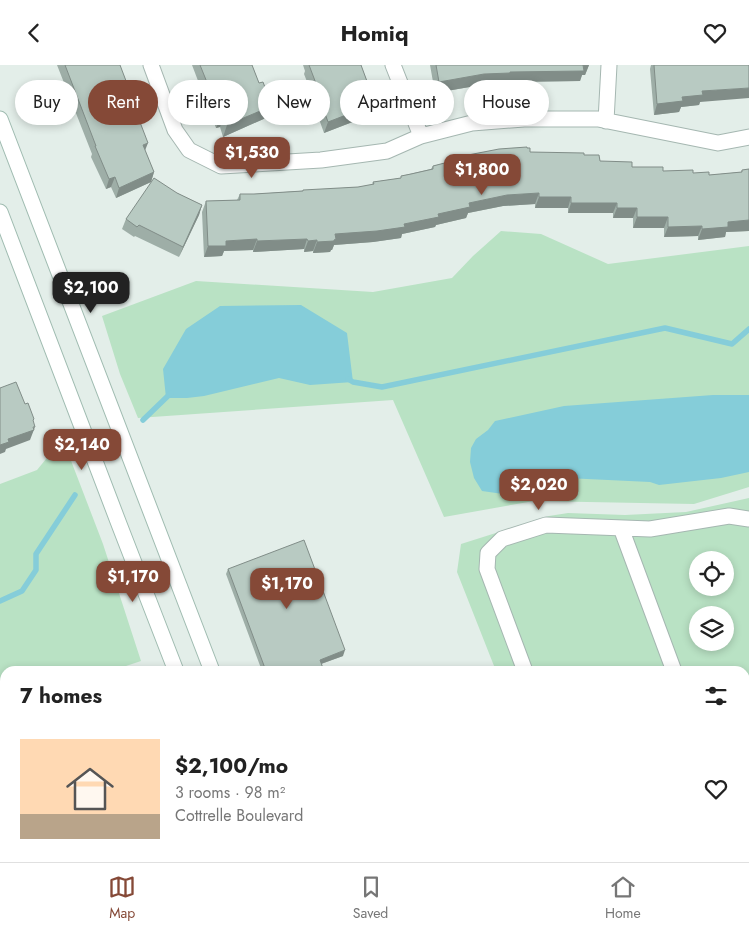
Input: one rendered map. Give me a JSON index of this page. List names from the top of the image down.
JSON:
{
  "page": {
    "header": "Homiq",
    "chip": [
      "Buy",
      "Rent",
      "Filters",
      "New",
      "Apartment",
      "House"
    ],
    "price": [
      "$1,530",
      "$1,800",
      "$2,100",
      "$2,140",
      "$2,020",
      "$1,170",
      "$1,170"
    ],
    "heading": "7 homes",
    "list": [
      {
        "name": "$2,100/mo",
        "note": "3 rooms · 98 m² · Cottrelle Boulevard"
      }
    ],
    "tabs": ["Map", "Saved", "Home"]
  }
}
